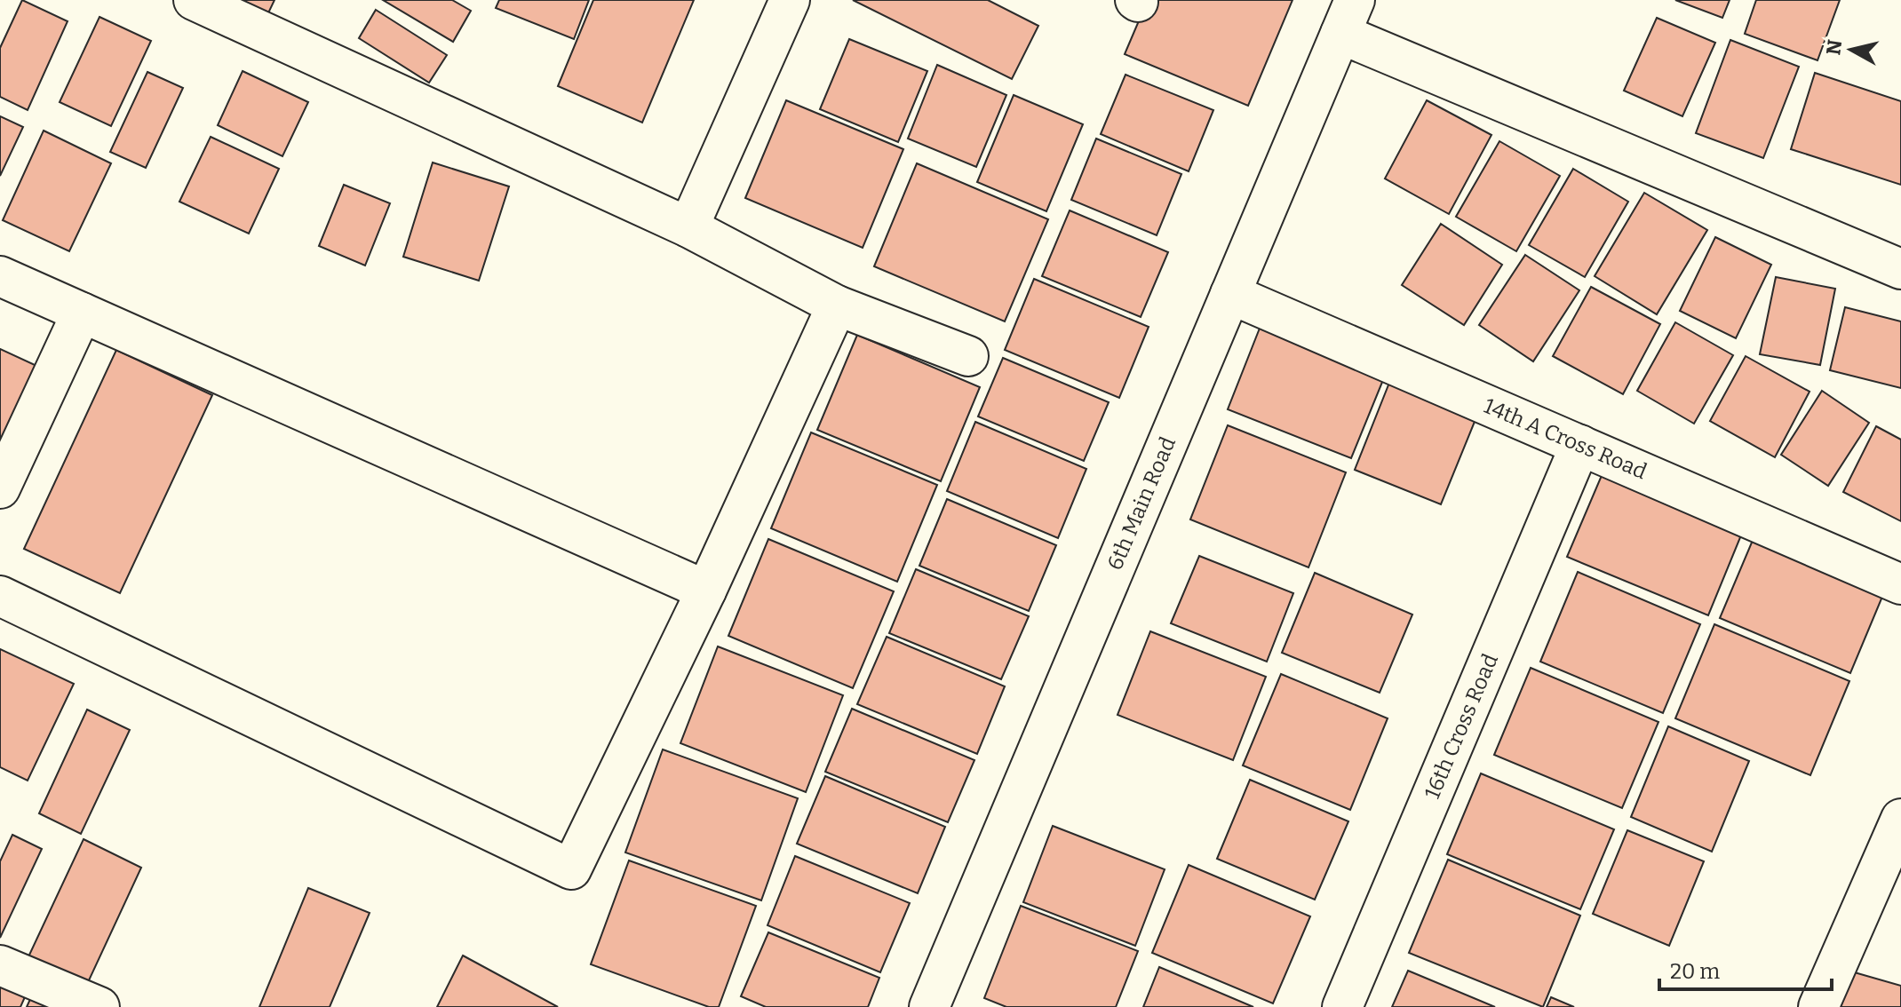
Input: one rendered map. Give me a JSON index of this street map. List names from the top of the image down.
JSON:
{
  "streets": {
    "street": ["14th A Cross Road", "6th Main Road", "16th Cross Road"]
  },
  "crossings": [
    ["14th A Cross Road", "6th Main Road"],
    ["14th A Cross Road", "16th Cross Road"]
  ],
  "scale_bar": "20 m",
  "north": "left"
}
